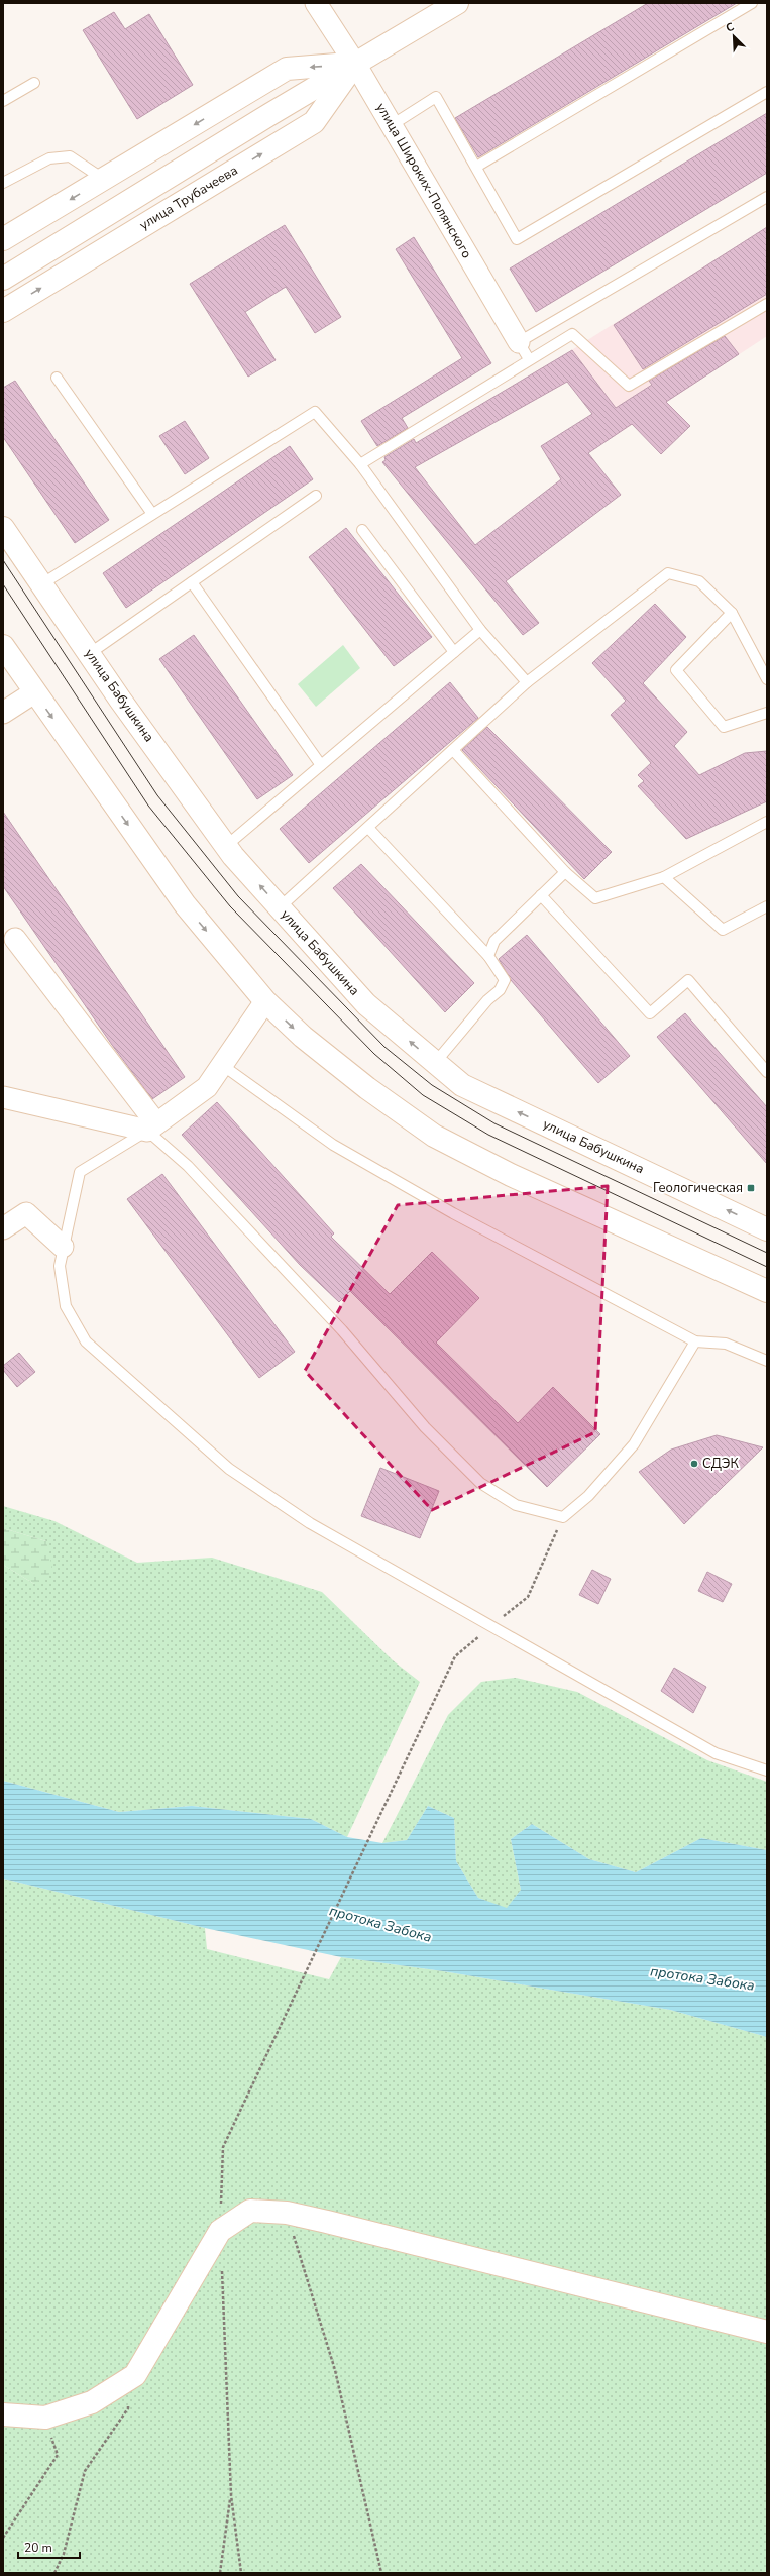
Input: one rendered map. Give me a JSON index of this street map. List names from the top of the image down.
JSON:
{
  "streets": {
    "main road": ["улица Трубачеева", "улица Бабушкина"],
    "street": ["улица Широких-Полянского"]
  },
  "crossings": [
    ["улица Широких-Полянского", "улица Трубачеева"]
  ],
  "water": ["протока Забока"],
  "places": {
    "transit": ["Геологическая"],
    "other": ["СДЭК"]
  },
  "scale_bar": "20 m",
  "north": "top left"
}
